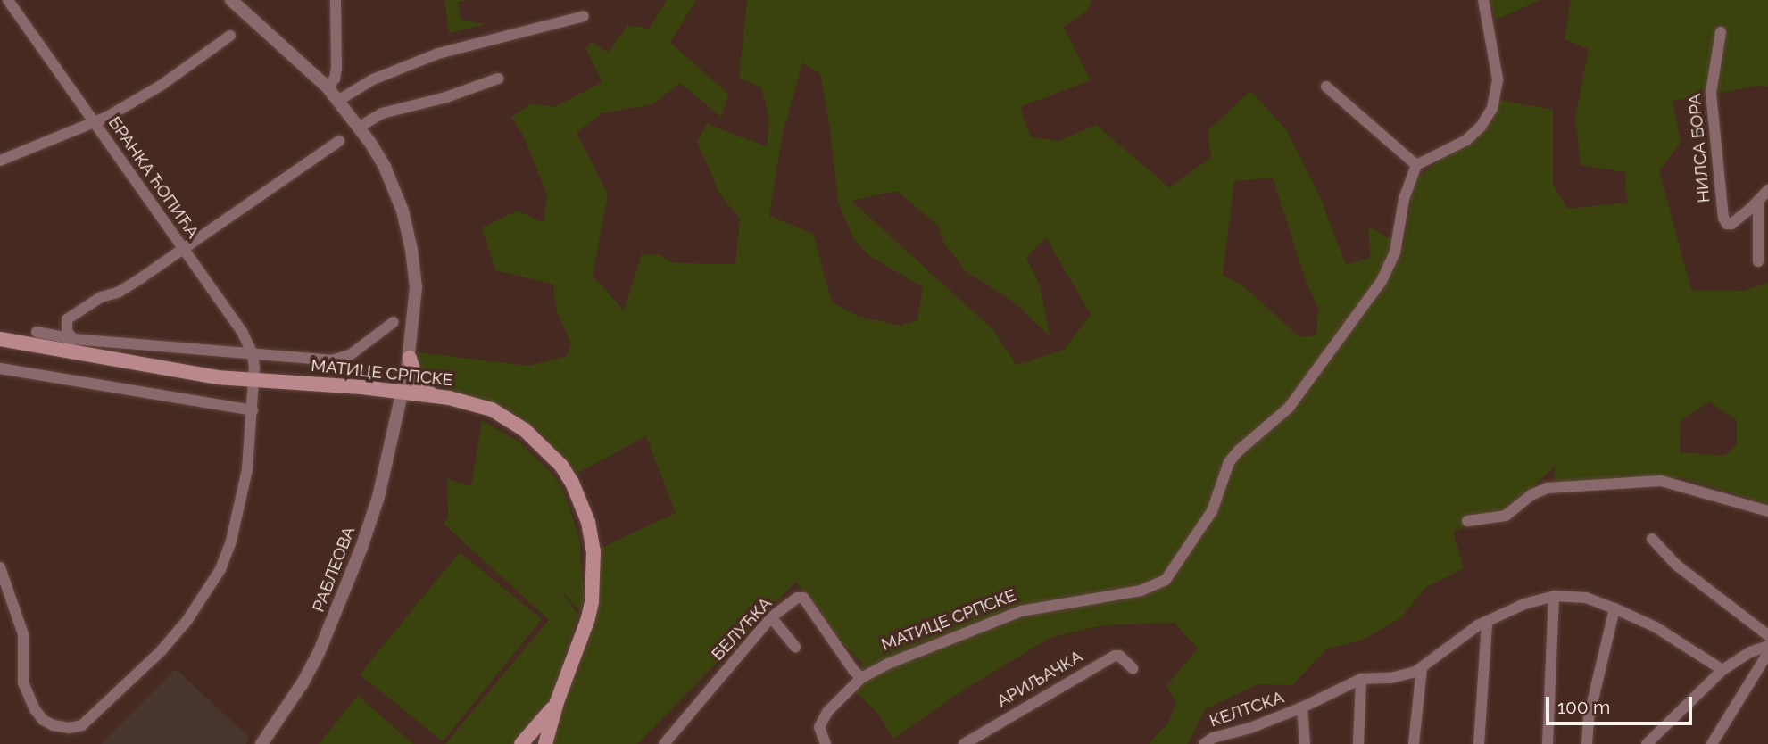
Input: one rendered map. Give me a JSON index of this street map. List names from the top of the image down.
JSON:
{
  "streets": {
    "main road": ["МАТИЦЕ СРПСКЕ"],
    "street": [
      "НИЛСА БОРА",
      "БРАНКА ЋОПИЋА",
      "РАБЛЕОВА",
      "БЕЛУЋКА",
      "АРИЉАЧКА",
      "КЕЛТСКА"
    ]
  },
  "crossings": [
    ["БРАНКА ЋОПИЋА", "МАТИЦЕ СРПСКЕ"],
    ["МАТИЦЕ СРПСКЕ", "РАБЛЕОВА"],
    ["МАТИЦЕ СРПСКЕ", "БЕЛУЋКА"]
  ],
  "scale_bar": "100 m"
}
